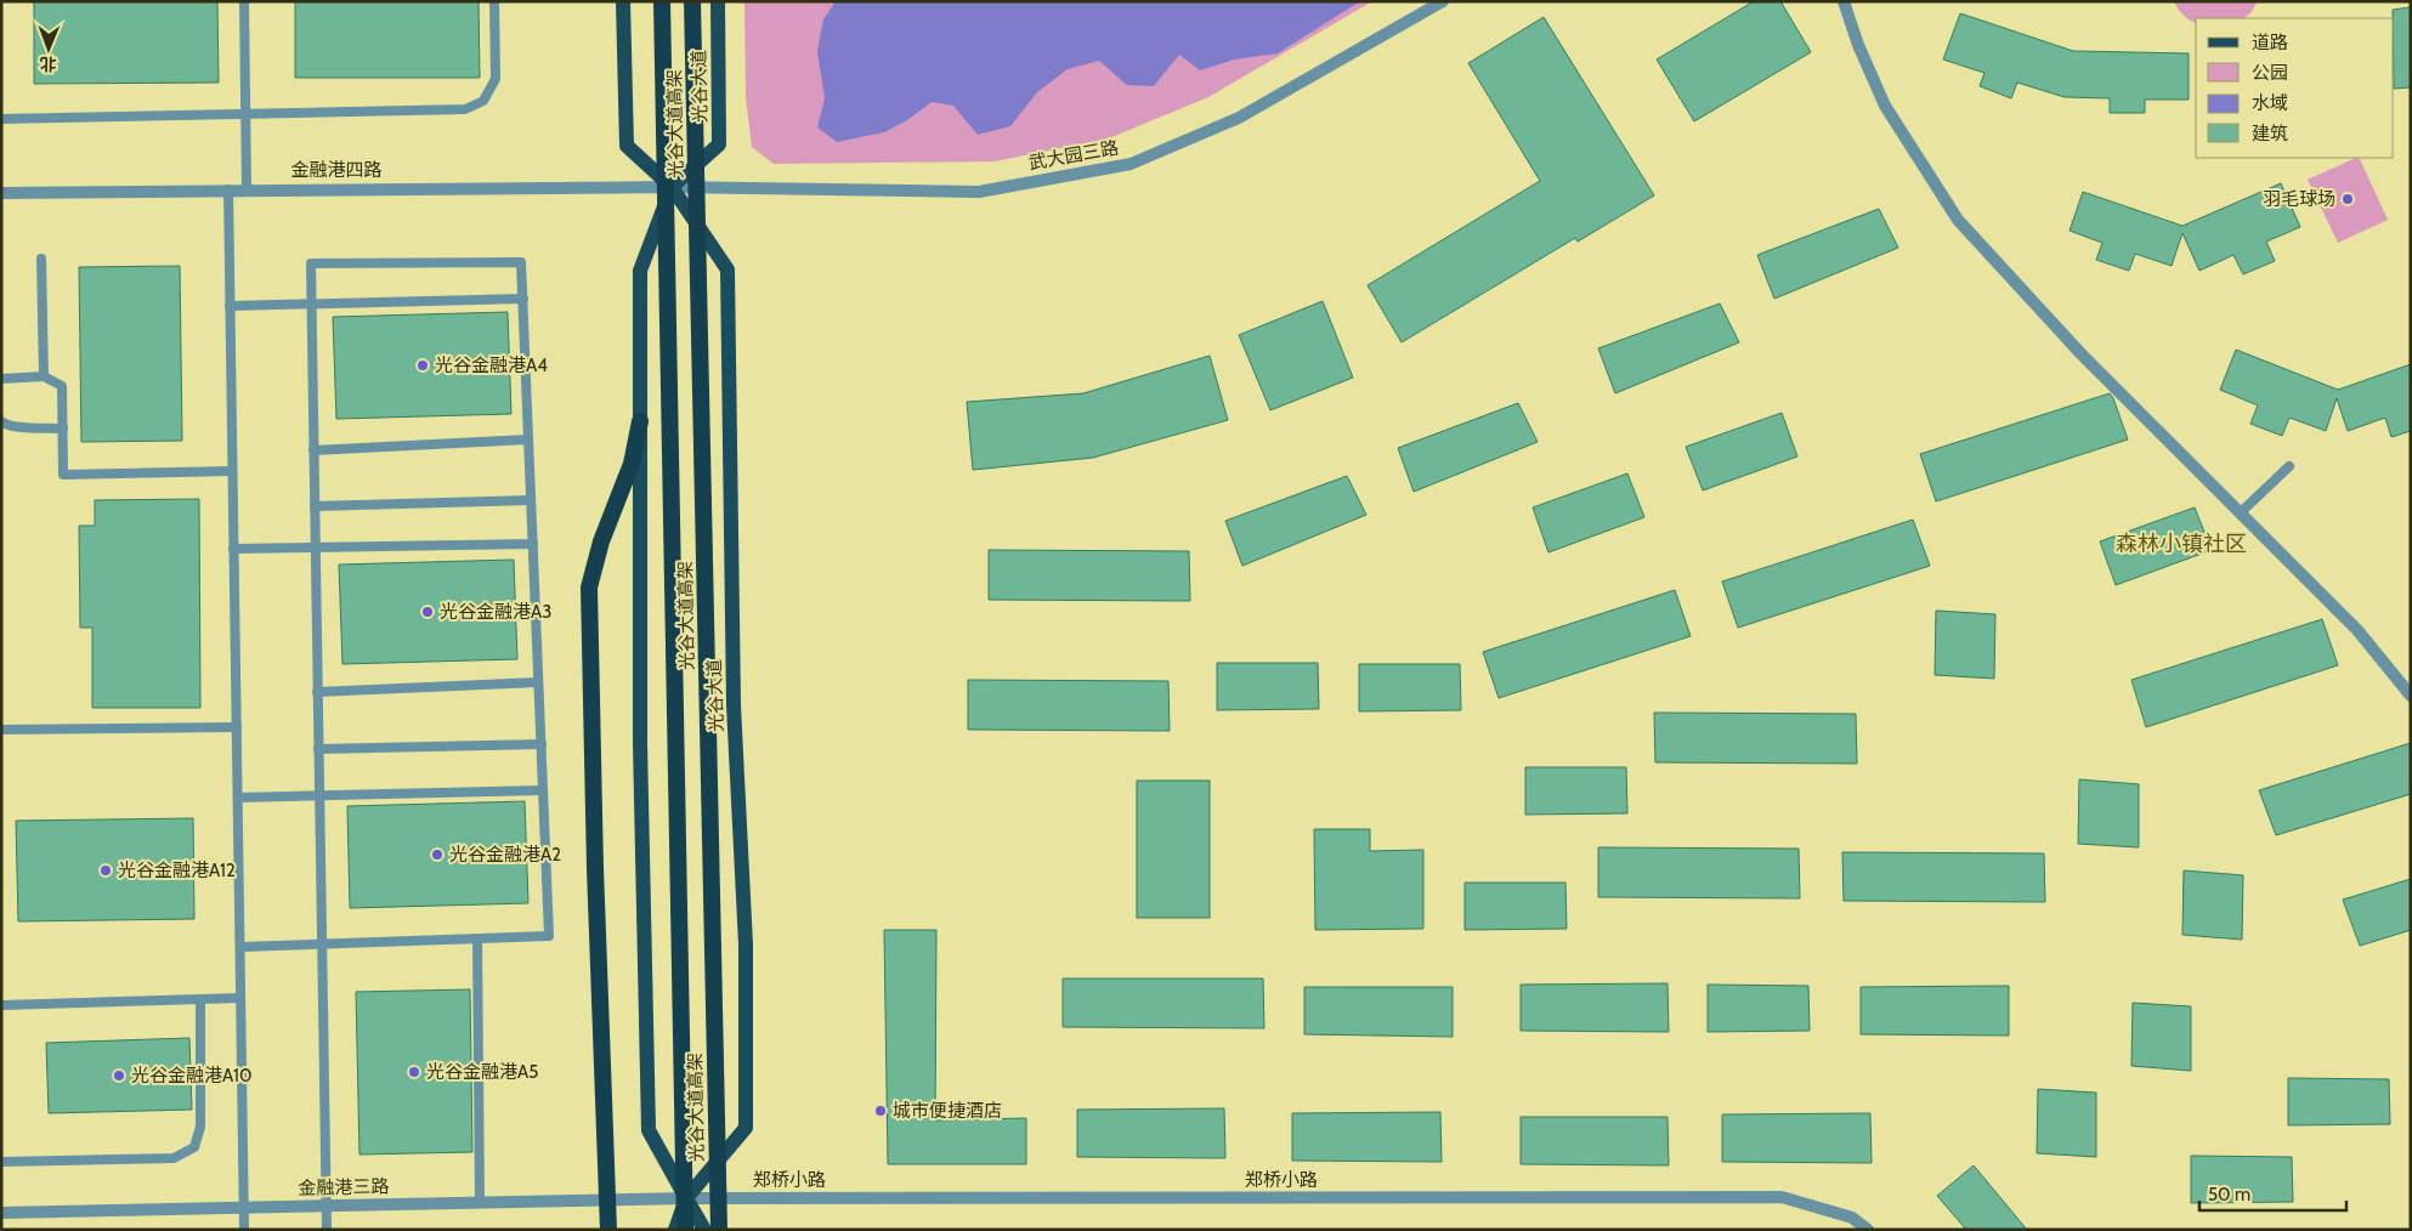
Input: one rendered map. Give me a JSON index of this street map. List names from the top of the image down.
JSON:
{
  "streets": {
    "highway": ["光谷大道高架"],
    "main road": ["光谷大道"],
    "street": [
      "武大园三路",
      "金融港四路",
      "郑桥小路",
      "金融港三路"
    ]
  },
  "crossings": [
    ["光谷大道", "武大园三路"],
    ["光谷大道", "金融港四路"],
    ["光谷大道", "郑桥小路"],
    ["光谷大道", "金融港三路"],
    ["武大园三路", "金融港四路"],
    ["郑桥小路", "金融港三路"]
  ],
  "districts": ["森林小镇社区"],
  "places": [
    "羽毛球场",
    "光谷金融港A4",
    "光谷金融港A3",
    "光谷金融港A2",
    "光谷金融港A12",
    "光谷金融港A5",
    "光谷金融港A10",
    "城市便捷酒店"
  ],
  "legend": [
    "道路",
    "公园",
    "水域",
    "建筑"
  ],
  "scale_bar": "50 m",
  "north": "bottom"
}
